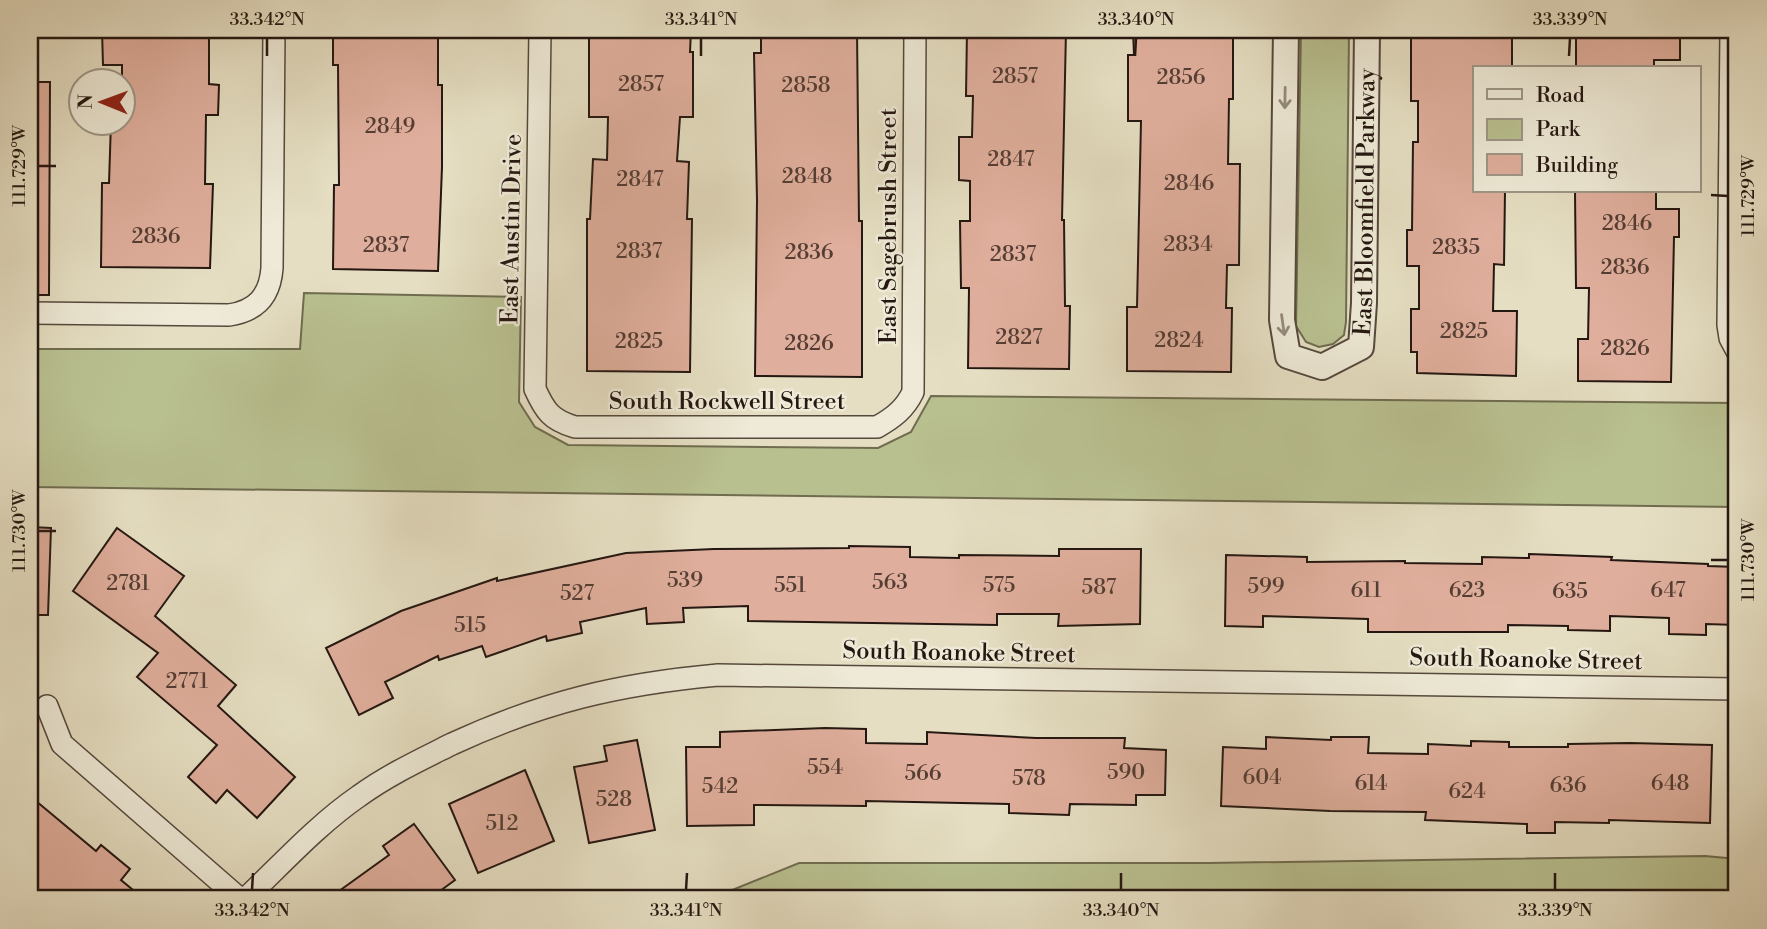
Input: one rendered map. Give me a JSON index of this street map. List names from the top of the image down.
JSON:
{
  "streets": {
    "street": [
      "East Bloomfield Parkway",
      "East Sagebrush Street",
      "East Austin Drive",
      "South Rockwell Street",
      "South Roanoke Street"
    ]
  },
  "crossings": [
    ["East Sagebrush Street", "South Rockwell Street"],
    ["East Austin Drive", "South Rockwell Street"]
  ],
  "house_numbers": [
    "2857",
    "2856",
    "2857",
    "2858",
    "2849",
    "2847",
    "2848",
    "2847",
    "2846",
    "2846",
    "2836",
    "2834",
    "2837",
    "2835",
    "2837",
    "2836",
    "2837",
    "2836",
    "2825",
    "2827",
    "2824",
    "2825",
    "2826",
    "2826",
    "539",
    "563",
    "2781",
    "551",
    "575",
    "599",
    "587",
    "611",
    "623",
    "647",
    "635",
    "527",
    "515",
    "2771",
    "554",
    "590",
    "566",
    "604",
    "578",
    "614",
    "648",
    "636",
    "542",
    "624",
    "528",
    "512"
  ],
  "legend": ["Road", "Park", "Building"],
  "north": "left",
  "coordinates": [
    "33.342°N",
    "33.341°N",
    "33.340°N",
    "33.339°N",
    "111.729°W",
    "111.730°W"
  ]
}
